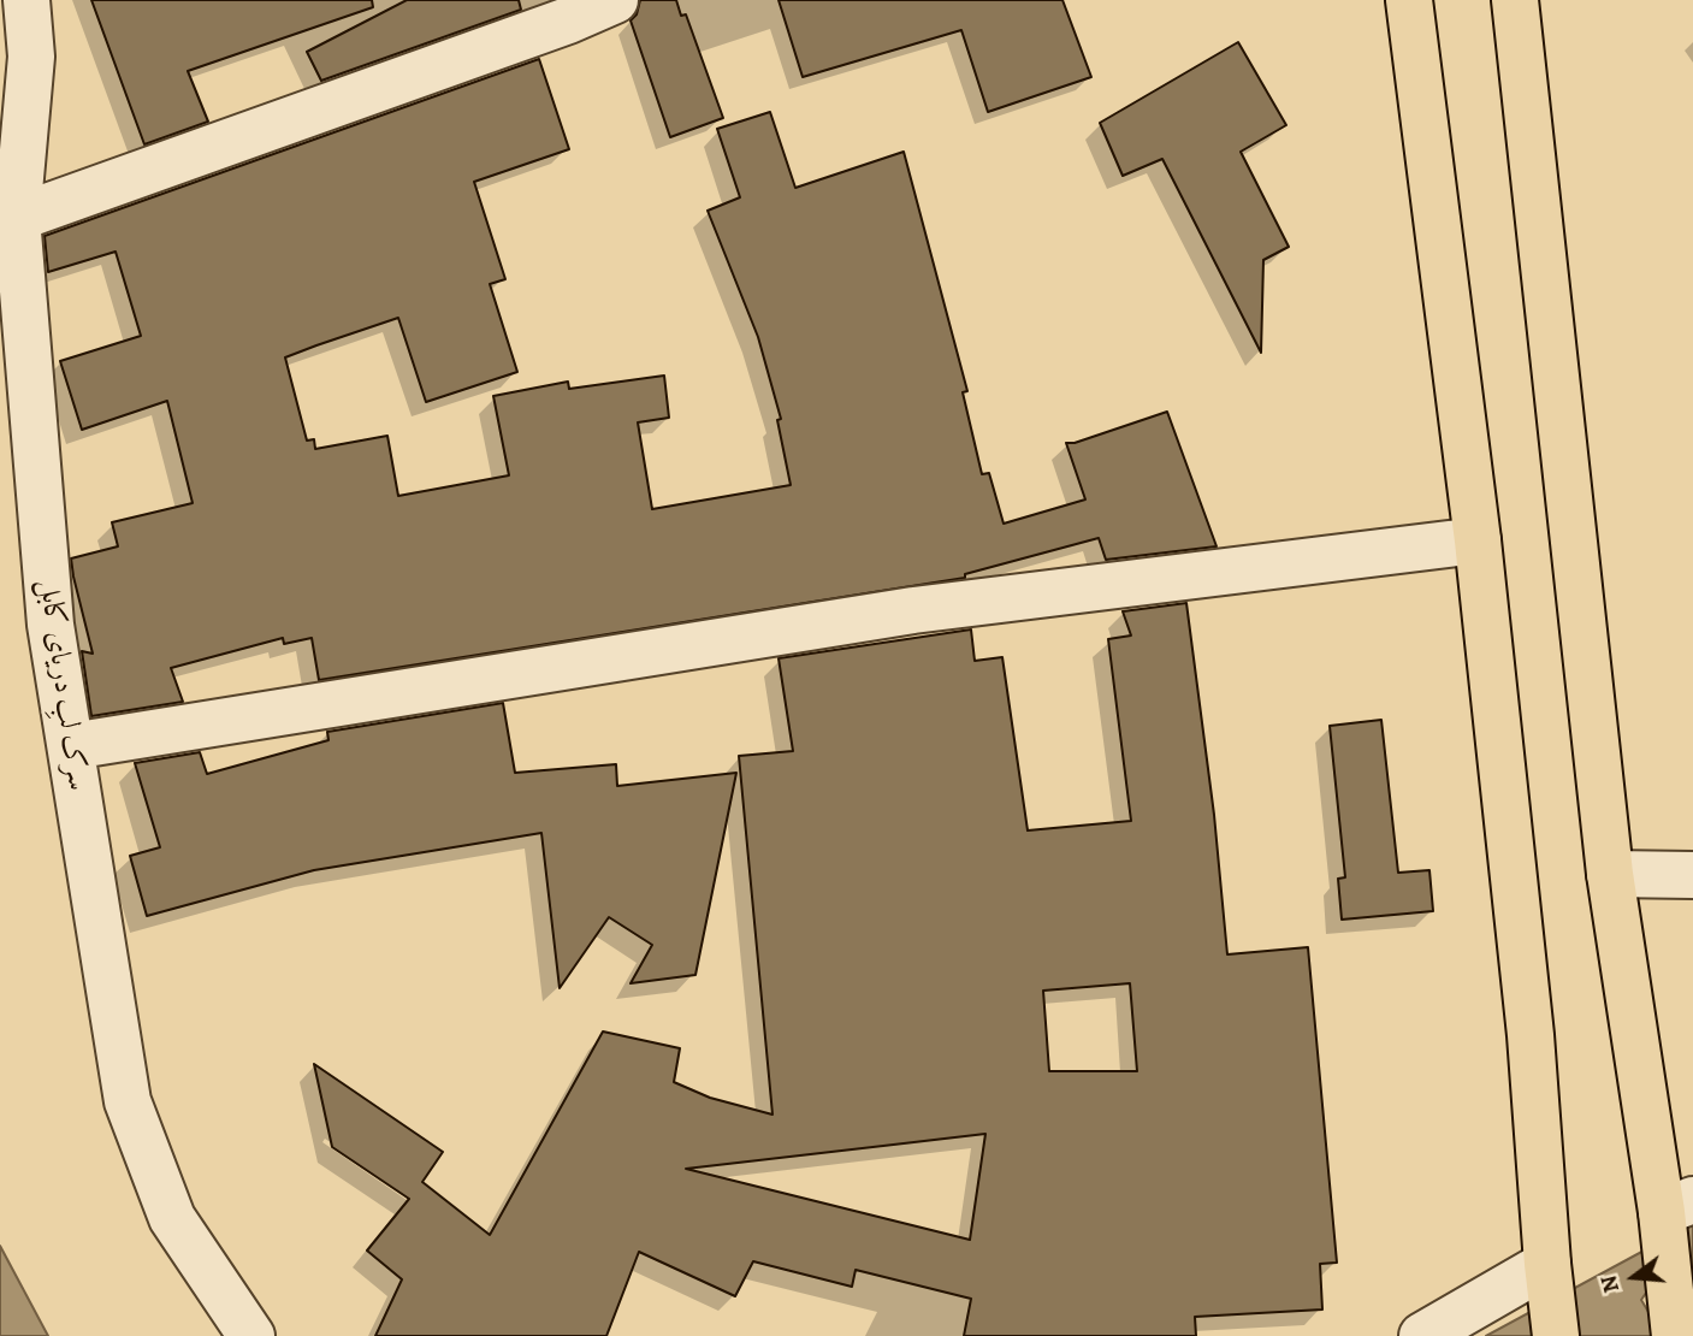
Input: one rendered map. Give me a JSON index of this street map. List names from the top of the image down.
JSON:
{
  "streets": {
    "street": ["سرک لبِ دریای کابل"]
  },
  "north": "left"
}
